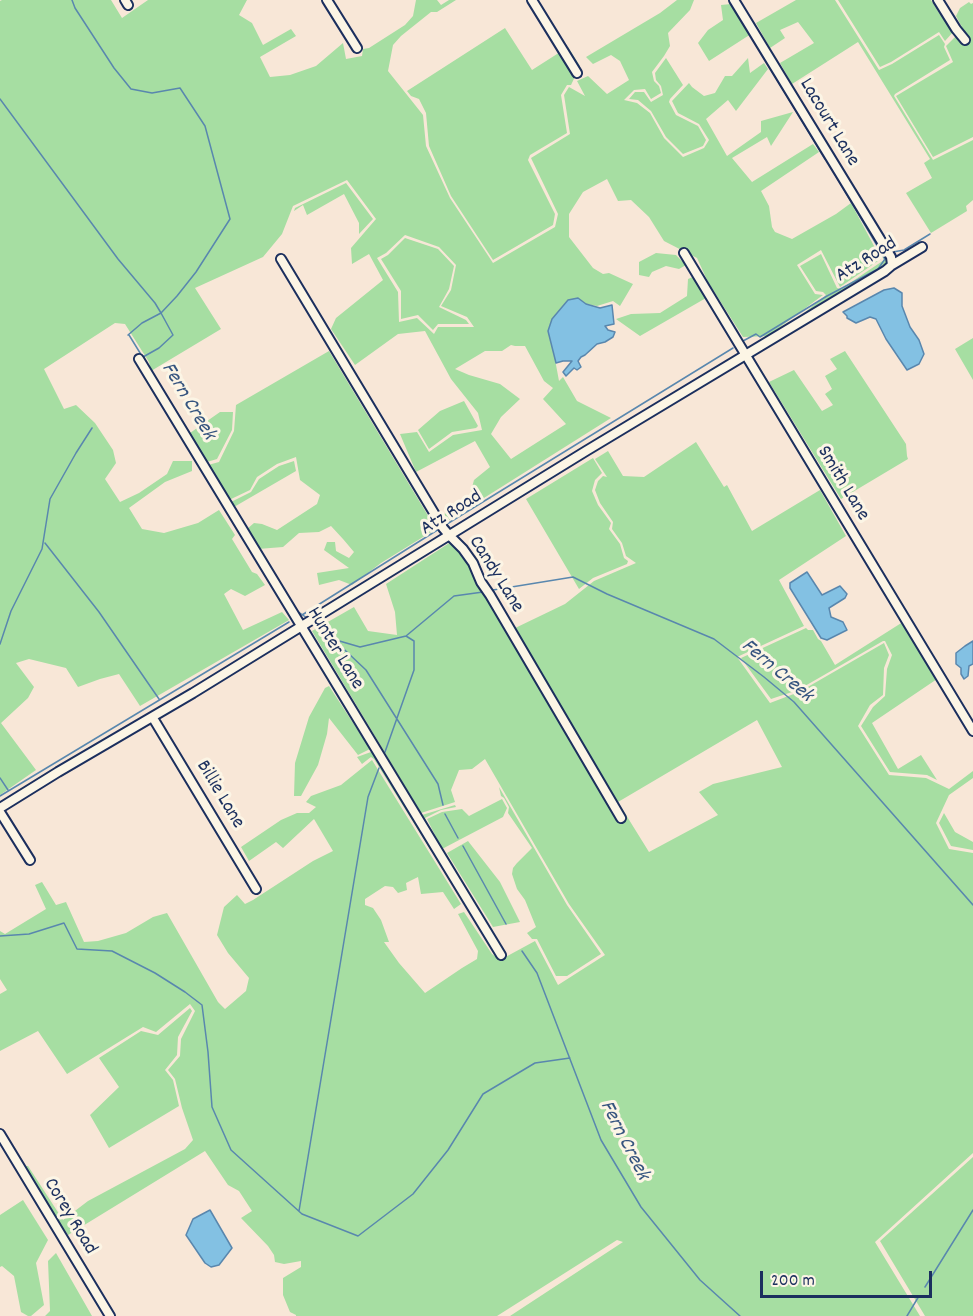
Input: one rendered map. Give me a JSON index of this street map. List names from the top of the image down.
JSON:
{
  "streets": {
    "street": [
      "Lacourt Lane",
      "Atz Road",
      "Smith Lane",
      "Candy Lane",
      "Hunter Lane",
      "Billie Lane",
      "Corey Road"
    ]
  },
  "crossings": [
    ["Lacourt Lane", "Atz Road"],
    ["Atz Road", "Smith Lane"],
    ["Atz Road", "Candy Lane"],
    ["Atz Road", "Hunter Lane"],
    ["Atz Road", "Billie Lane"]
  ],
  "water": ["Fern Creek"],
  "scale_bar": "200 m"
}
